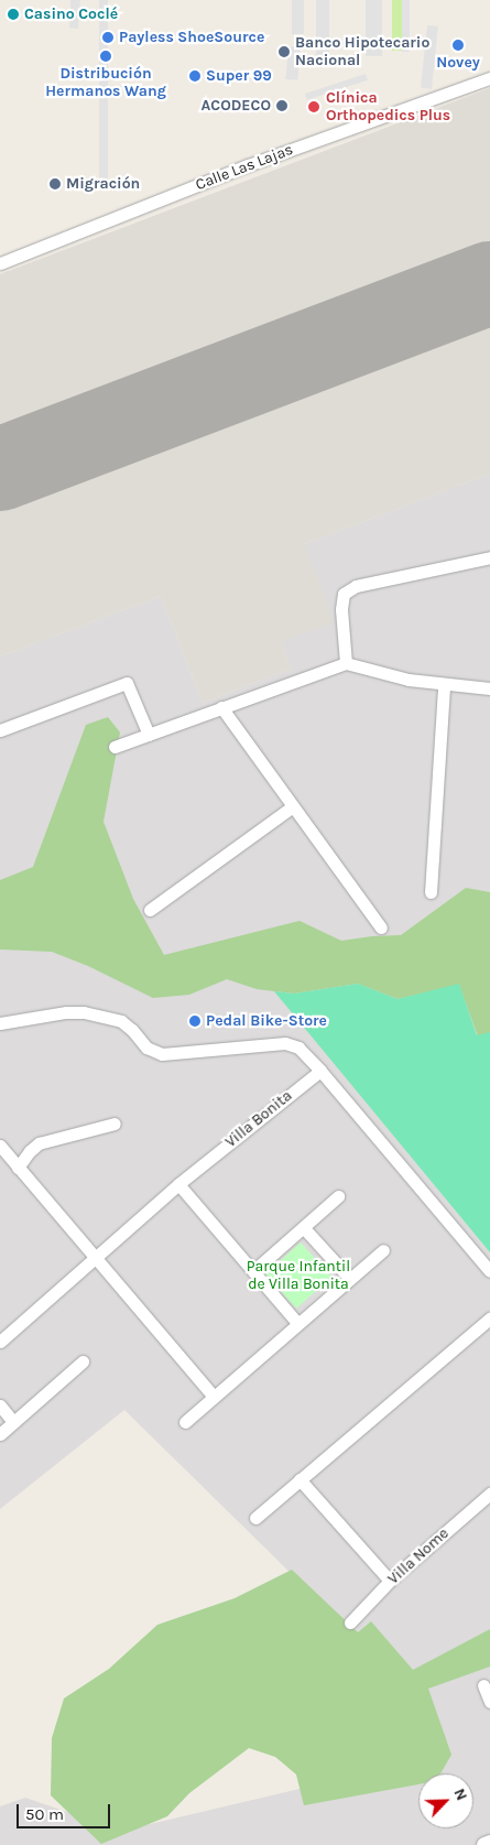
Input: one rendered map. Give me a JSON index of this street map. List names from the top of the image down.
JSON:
{
  "streets": {
    "street": ["Calle Las Lajas", "Villa Bonita", "Villa Nome"]
  },
  "parks": ["Parque Infantil de Villa Bonita"],
  "places": [
    "Casino Coclé",
    "Payless ShoeSource",
    "Novey",
    "Banco Hipotecario Nacional",
    "Distribución Hermanos Wang",
    "Super 99",
    "ACODECO",
    "Clínica Orthopedics Plus",
    "Migración",
    "Pedal Bike-Store"
  ],
  "scale_bar": "50 m",
  "north": "top right"
}
